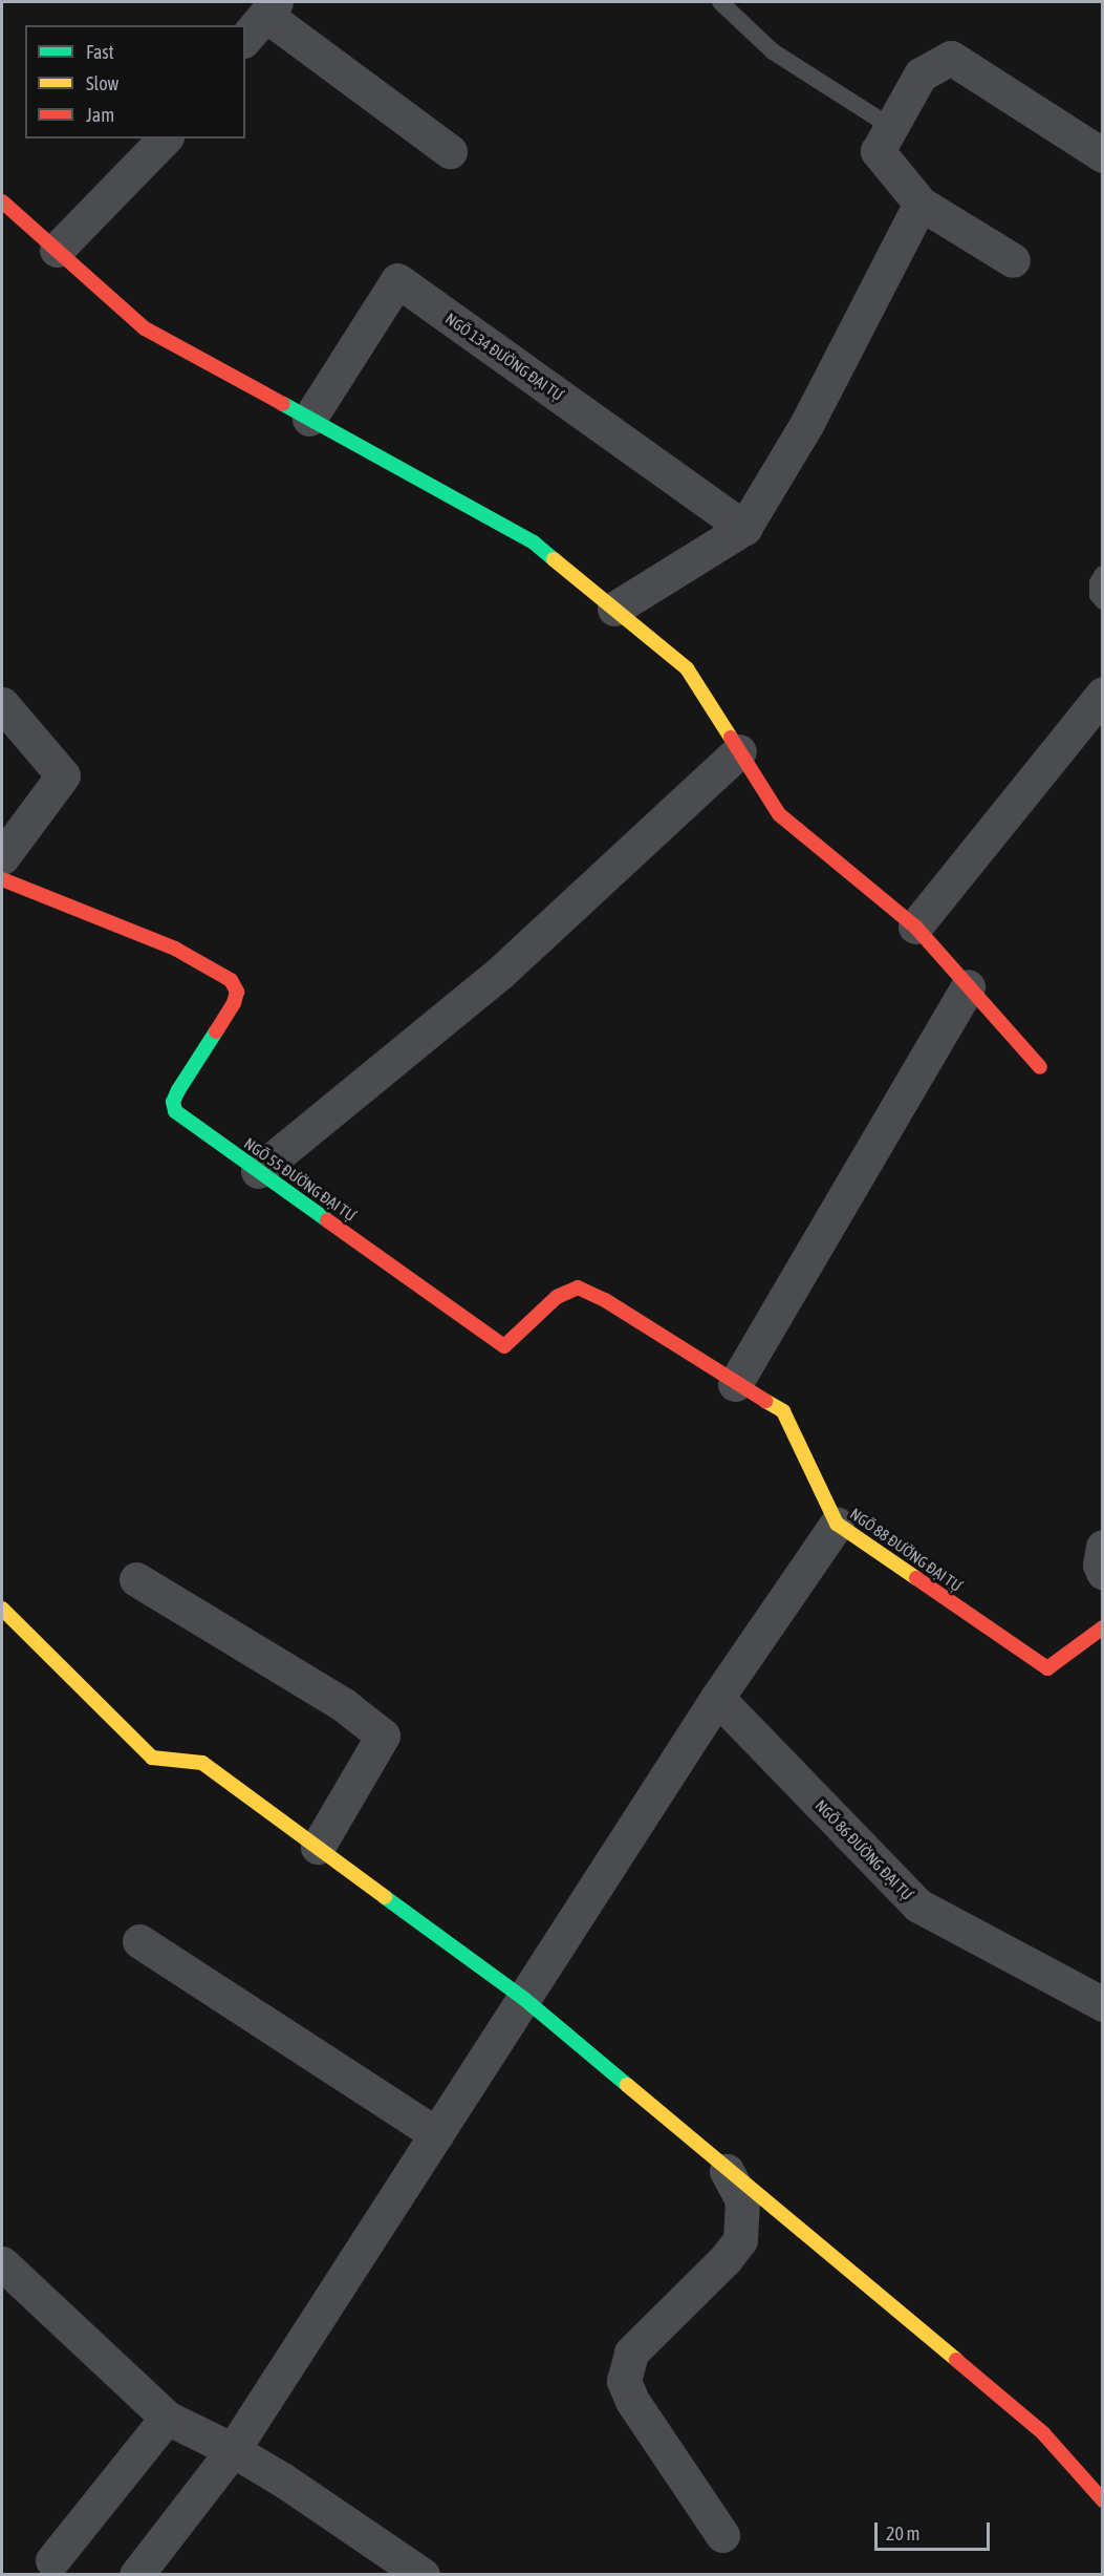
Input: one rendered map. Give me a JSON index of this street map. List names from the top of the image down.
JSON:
{
  "streets": {
    "street": [
      "NGÕ 134 ĐƯỜNG ĐẠI TỰ",
      "NGÕ 55 ĐƯỜNG ĐẠI TỰ",
      "NGÕ 88 ĐƯỜNG ĐẠI TỰ",
      "NGÕ 86 ĐƯỜNG ĐẠI TỰ"
    ]
  },
  "crossings": [
    ["NGÕ 55 ĐƯỜNG ĐẠI TỰ", "NGÕ 88 ĐƯỜNG ĐẠI TỰ"]
  ],
  "legend": ["Fast", "Slow", "Jam"],
  "scale_bar": "20 m"
}
